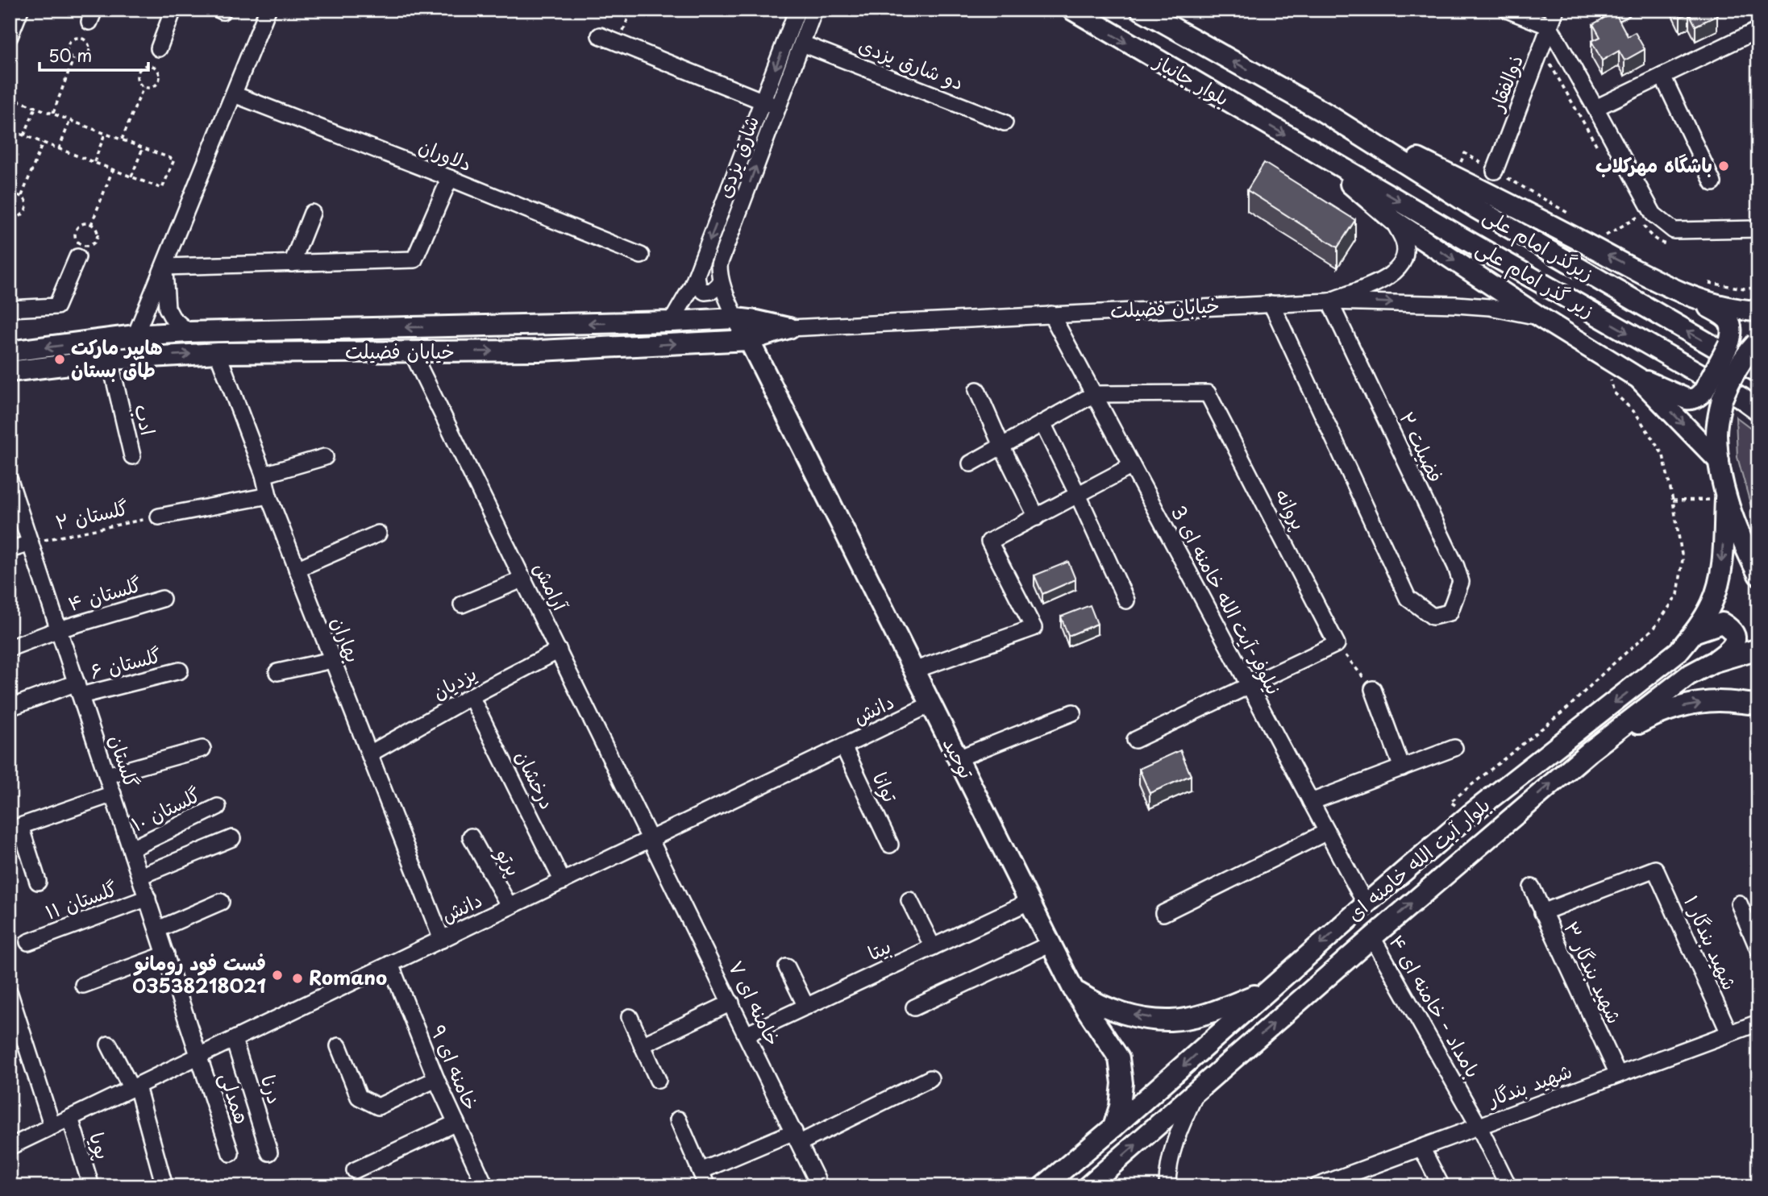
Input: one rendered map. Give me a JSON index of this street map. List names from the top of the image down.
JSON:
{
  "streets": {
    "main road": [
      "بلوار جانباز",
      "زیرگذر امام علی",
      "زیر گذر امام علی",
      "خیابان فضیلت",
      "توحید",
      "بلوار آیت الله خامنه ای"
    ],
    "street": [
      "دو شارق یزدی",
      "ذوالفقار",
      "دلاوران",
      "شارق یزدی",
      "ادب",
      "فضیلت ۲",
      "پروانه",
      "آرامش",
      "گلستان ۴",
      "نیلوفر-آیت الله خامنه ای 3",
      "بهاران",
      "گلستان ۶",
      "یزدیان",
      "دانش",
      "گلستان",
      "درخشان",
      "توانا",
      "گلستان ۱۰",
      "پرتو",
      "گلستان ۱۱",
      "شهید بندگار ۱",
      "بیتا",
      "شهید بندگار ۳",
      "خامنه ای ۷",
      "بامداد - خامنه ای ۴",
      "خامنه ای ۹",
      "شهید بندگار",
      "درنا",
      "همدلی",
      "پویا"
    ],
    "path": ["گلستان ۲"]
  },
  "crossings": [
    ["دو شارق یزدی", "شارق یزدی"],
    ["بلوار جانباز", "زیرگذر امام علی"],
    ["بلوار جانباز", "زیر گذر امام علی"],
    ["شارق یزدی", "خیابان فضیلت"],
    ["شارق یزدی", "توحید"],
    ["خیابان فضیلت", "ادب"],
    ["خیابان فضیلت", "فضیلت ۲"],
    ["خیابان فضیلت", "آرامش"],
    ["خیابان فضیلت", "نیلوفر-آیت الله خامنه ای 3"],
    ["خیابان فضیلت", "بهاران"],
    ["خیابان فضیلت", "توحید"],
    ["پروانه", "نیلوفر-آیت الله خامنه ای 3"],
    ["گلستان ۲", "گلستان"],
    ["آرامش", "یزدیان"],
    ["آرامش", "دانش"],
    ["آرامش", "خامنه ای ۷"],
    ["گلستان ۴", "گلستان"],
    ["نیلوفر-آیت الله خامنه ای 3", "بلوار آیت الله خامنه ای"],
    ["بهاران", "یزدیان"],
    ["بهاران", "دانش"],
    ["گلستان ۶", "گلستان"],
    ["یزدیان", "درخشان"],
    ["دانش", "توحید"],
    ["دانش", "گلستان"],
    ["دانش", "درخشان"],
    ["دانش", "توانا"],
    ["دانش", "پرتو"],
    ["دانش", "خامنه ای ۷"],
    ["دانش", "خامنه ای ۹"],
    ["دانش", "درنا"],
    ["دانش", "همدلی"],
    ["دانش", "پویا"],
    ["توحید", "بلوار آیت الله خامنه ای"],
    ["توحید", "بیتا"],
    ["گلستان", "گلستان ۱۰"],
    ["گلستان", "گلستان ۱۱"],
    ["گلستان", "همدلی"],
    ["بلوار آیت الله خامنه ای", "بامداد - خامنه ای ۴"],
    ["شهید بندگار ۱", "شهید بندگار ۳"],
    ["شهید بندگار ۱", "شهید بندگار"],
    ["بیتا", "خامنه ای ۷"],
    ["شهید بندگار ۳", "شهید بندگار"],
    ["بامداد - خامنه ای ۴", "شهید بندگار"]
  ],
  "places": [
    "باشگاه مهرکلاب",
    "هایپر مارکت طاق بستان",
    "فست فود رومانو 03538218021",
    "Romano"
  ],
  "scale_bar": "50 m"
}
